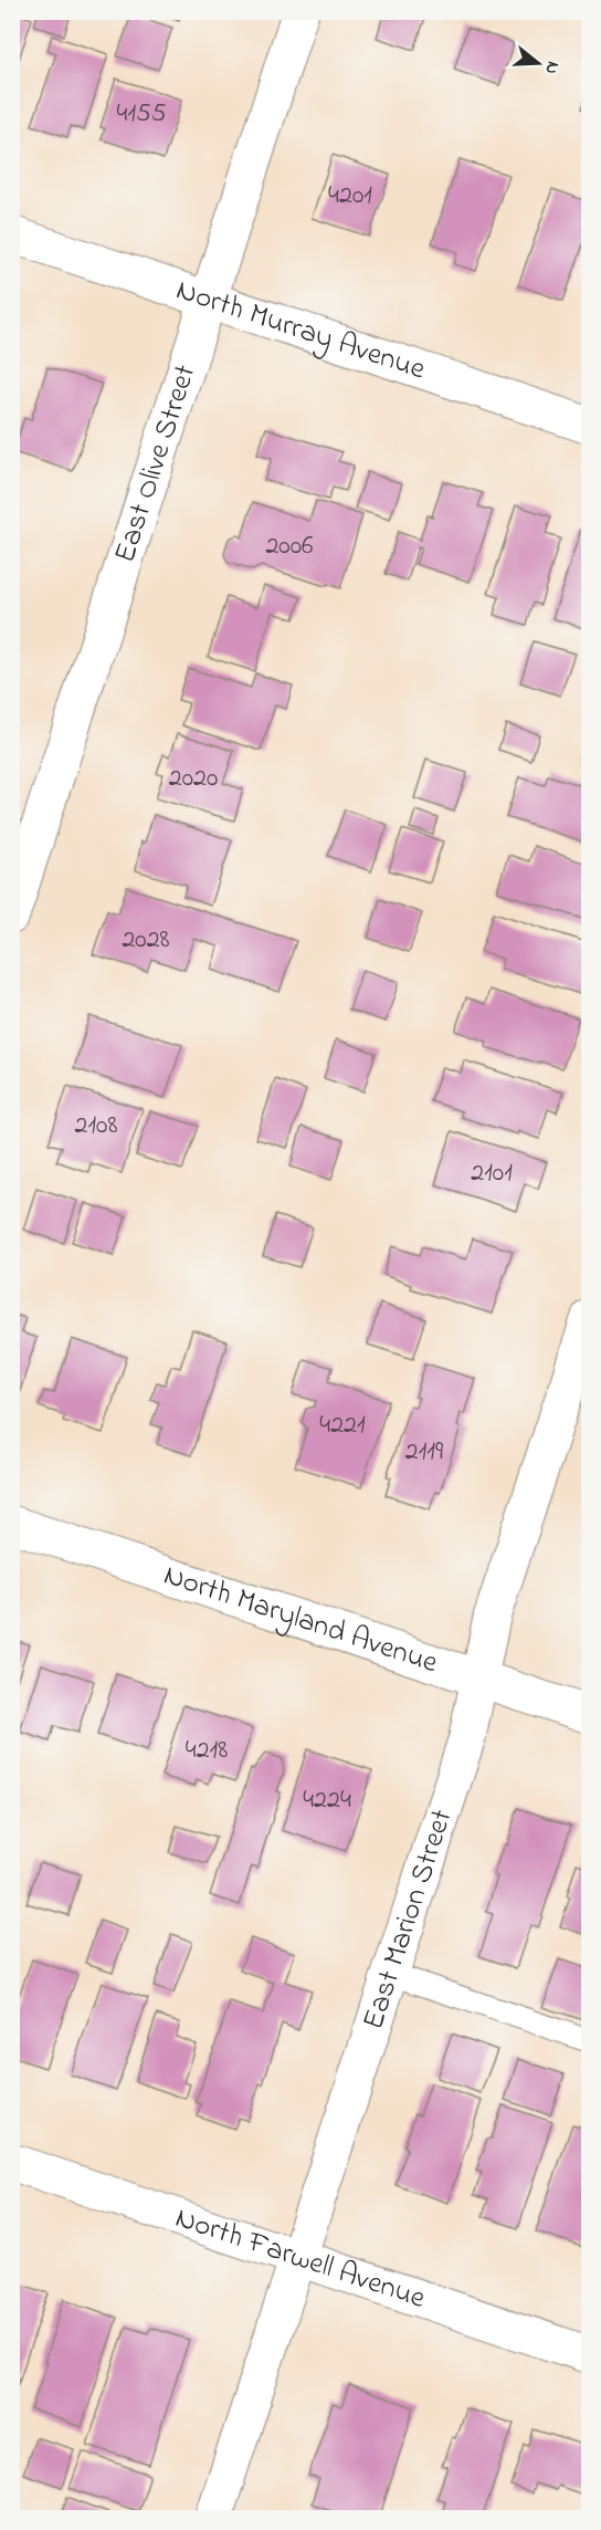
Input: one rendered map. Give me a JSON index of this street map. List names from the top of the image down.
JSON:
{
  "streets": {
    "street": [
      "North Murray Avenue",
      "East Olive Street",
      "North Maryland Avenue",
      "East Marion Street",
      "North Farwell Avenue"
    ]
  },
  "crossings": [
    ["North Murray Avenue", "East Olive Street"],
    ["North Maryland Avenue", "East Marion Street"],
    ["East Marion Street", "North Farwell Avenue"]
  ],
  "house_numbers": [
    "4155",
    "4201",
    "2006",
    "2020",
    "2028",
    "2108",
    "2101",
    "4221",
    "2119",
    "4218",
    "4224"
  ],
  "north": "right"
}
